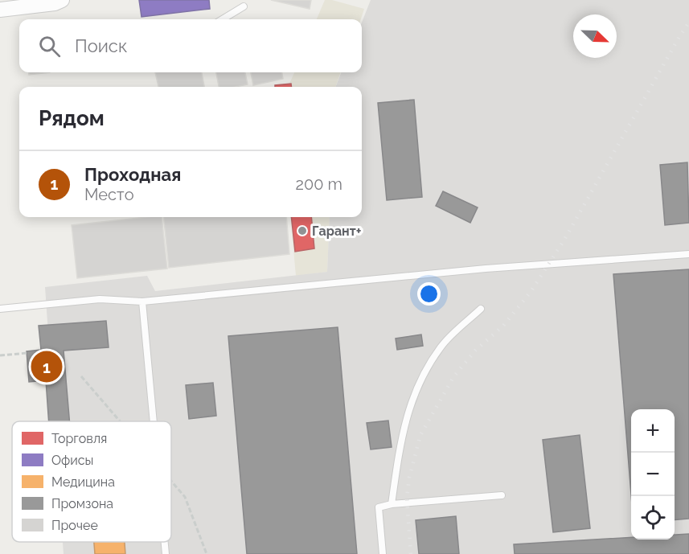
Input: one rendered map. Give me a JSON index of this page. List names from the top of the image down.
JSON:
{
  "places": ["Гарант+"],
  "legend": [
    "Торговля",
    "Офисы",
    "Медицина",
    "Промзона",
    "Прочее"
  ],
  "north": "bottom right",
  "page": {
    "search": "Поиск",
    "heading": "Рядом",
    "list": [
      {
        "mark": "1",
        "name": "Проходная",
        "note": "Место",
        "value": "200 m"
      }
    ],
    "pins": "1",
    "map_buttons": ["+", "−"]
  }
}
